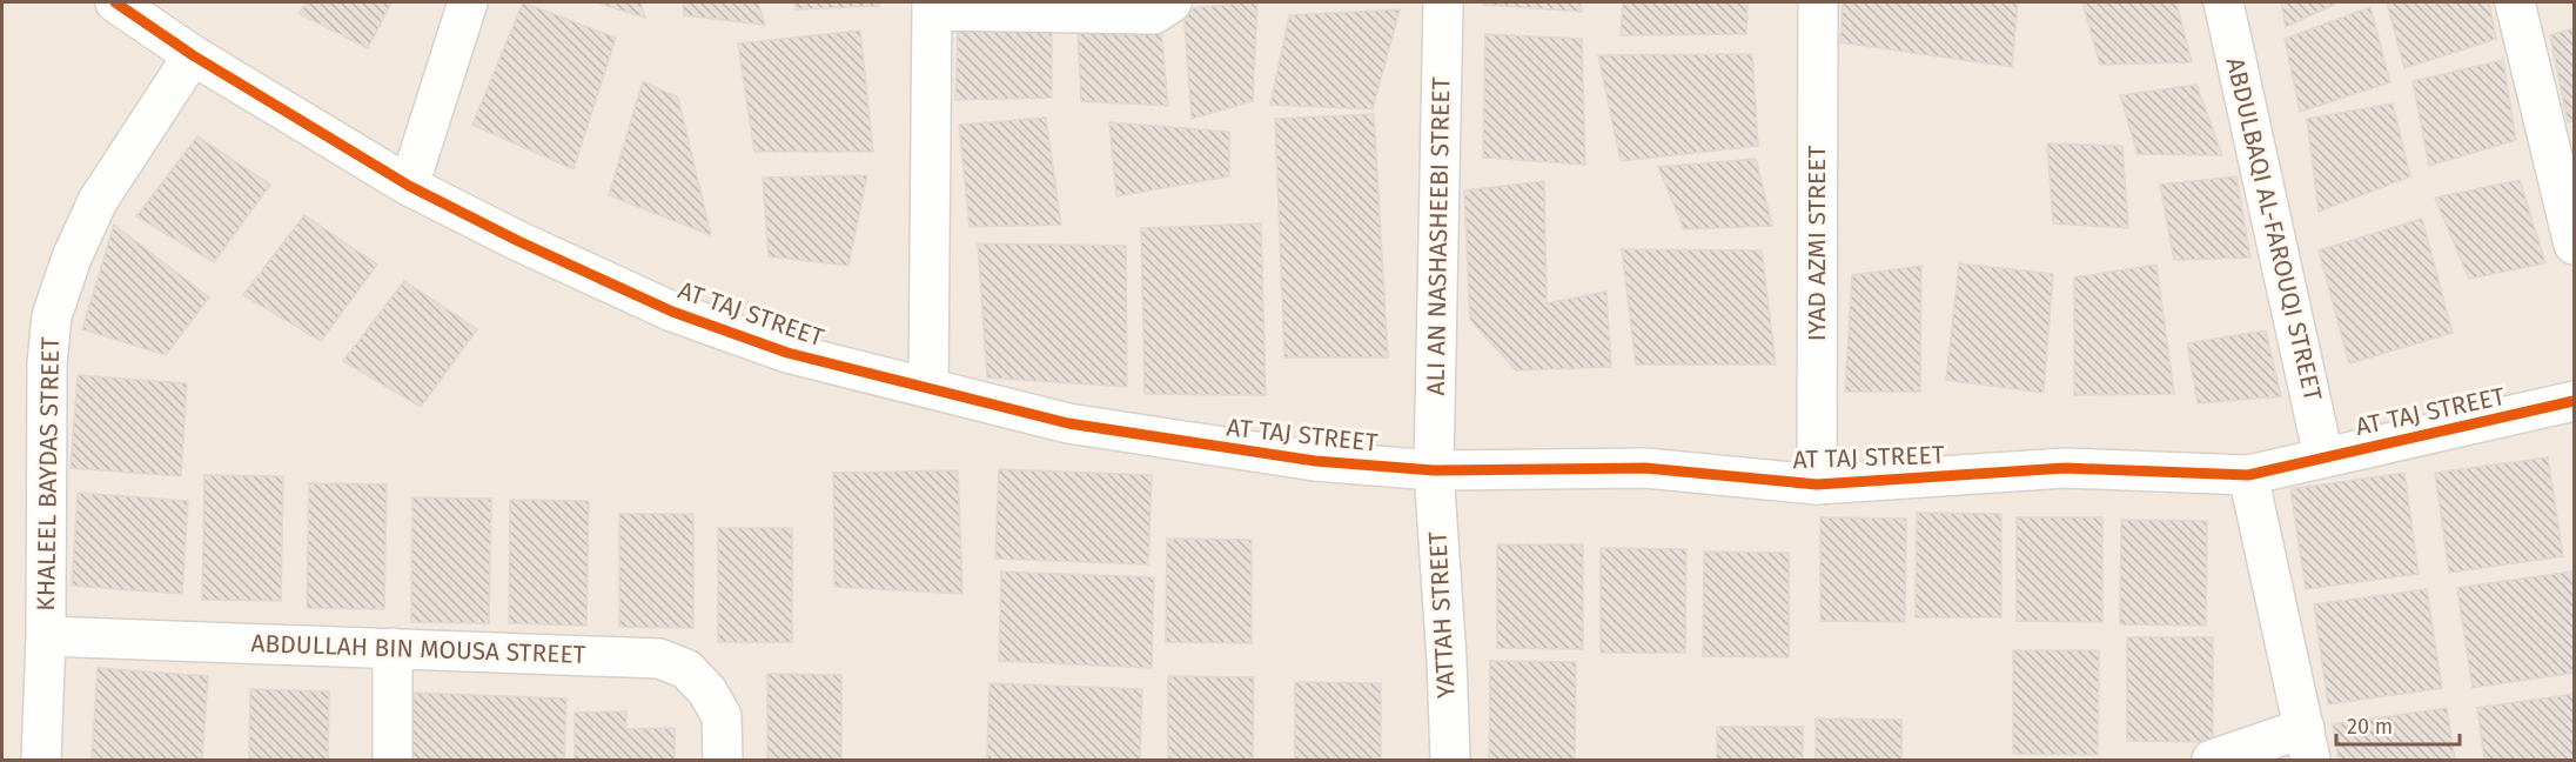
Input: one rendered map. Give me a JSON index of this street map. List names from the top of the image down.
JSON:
{
  "streets": {
    "street": [
      "ABDULBAQI AL-FAROUQI STREET",
      "ALI AN NASHASHEEBI STREET",
      "IYAD AZMI STREET",
      "AT TAJ STREET",
      "KHALEEL BAYDAS STREET",
      "YATTAH STREET",
      "ABDULLAH BIN MOUSA STREET"
    ]
  },
  "crossings": [
    ["ABDULBAQI AL-FAROUQI STREET", "AT TAJ STREET"],
    ["ALI AN NASHASHEEBI STREET", "AT TAJ STREET"],
    ["ALI AN NASHASHEEBI STREET", "YATTAH STREET"],
    ["IYAD AZMI STREET", "AT TAJ STREET"],
    ["AT TAJ STREET", "KHALEEL BAYDAS STREET"],
    ["AT TAJ STREET", "YATTAH STREET"],
    ["KHALEEL BAYDAS STREET", "ABDULLAH BIN MOUSA STREET"]
  ],
  "scale_bar": "20 m"
}
